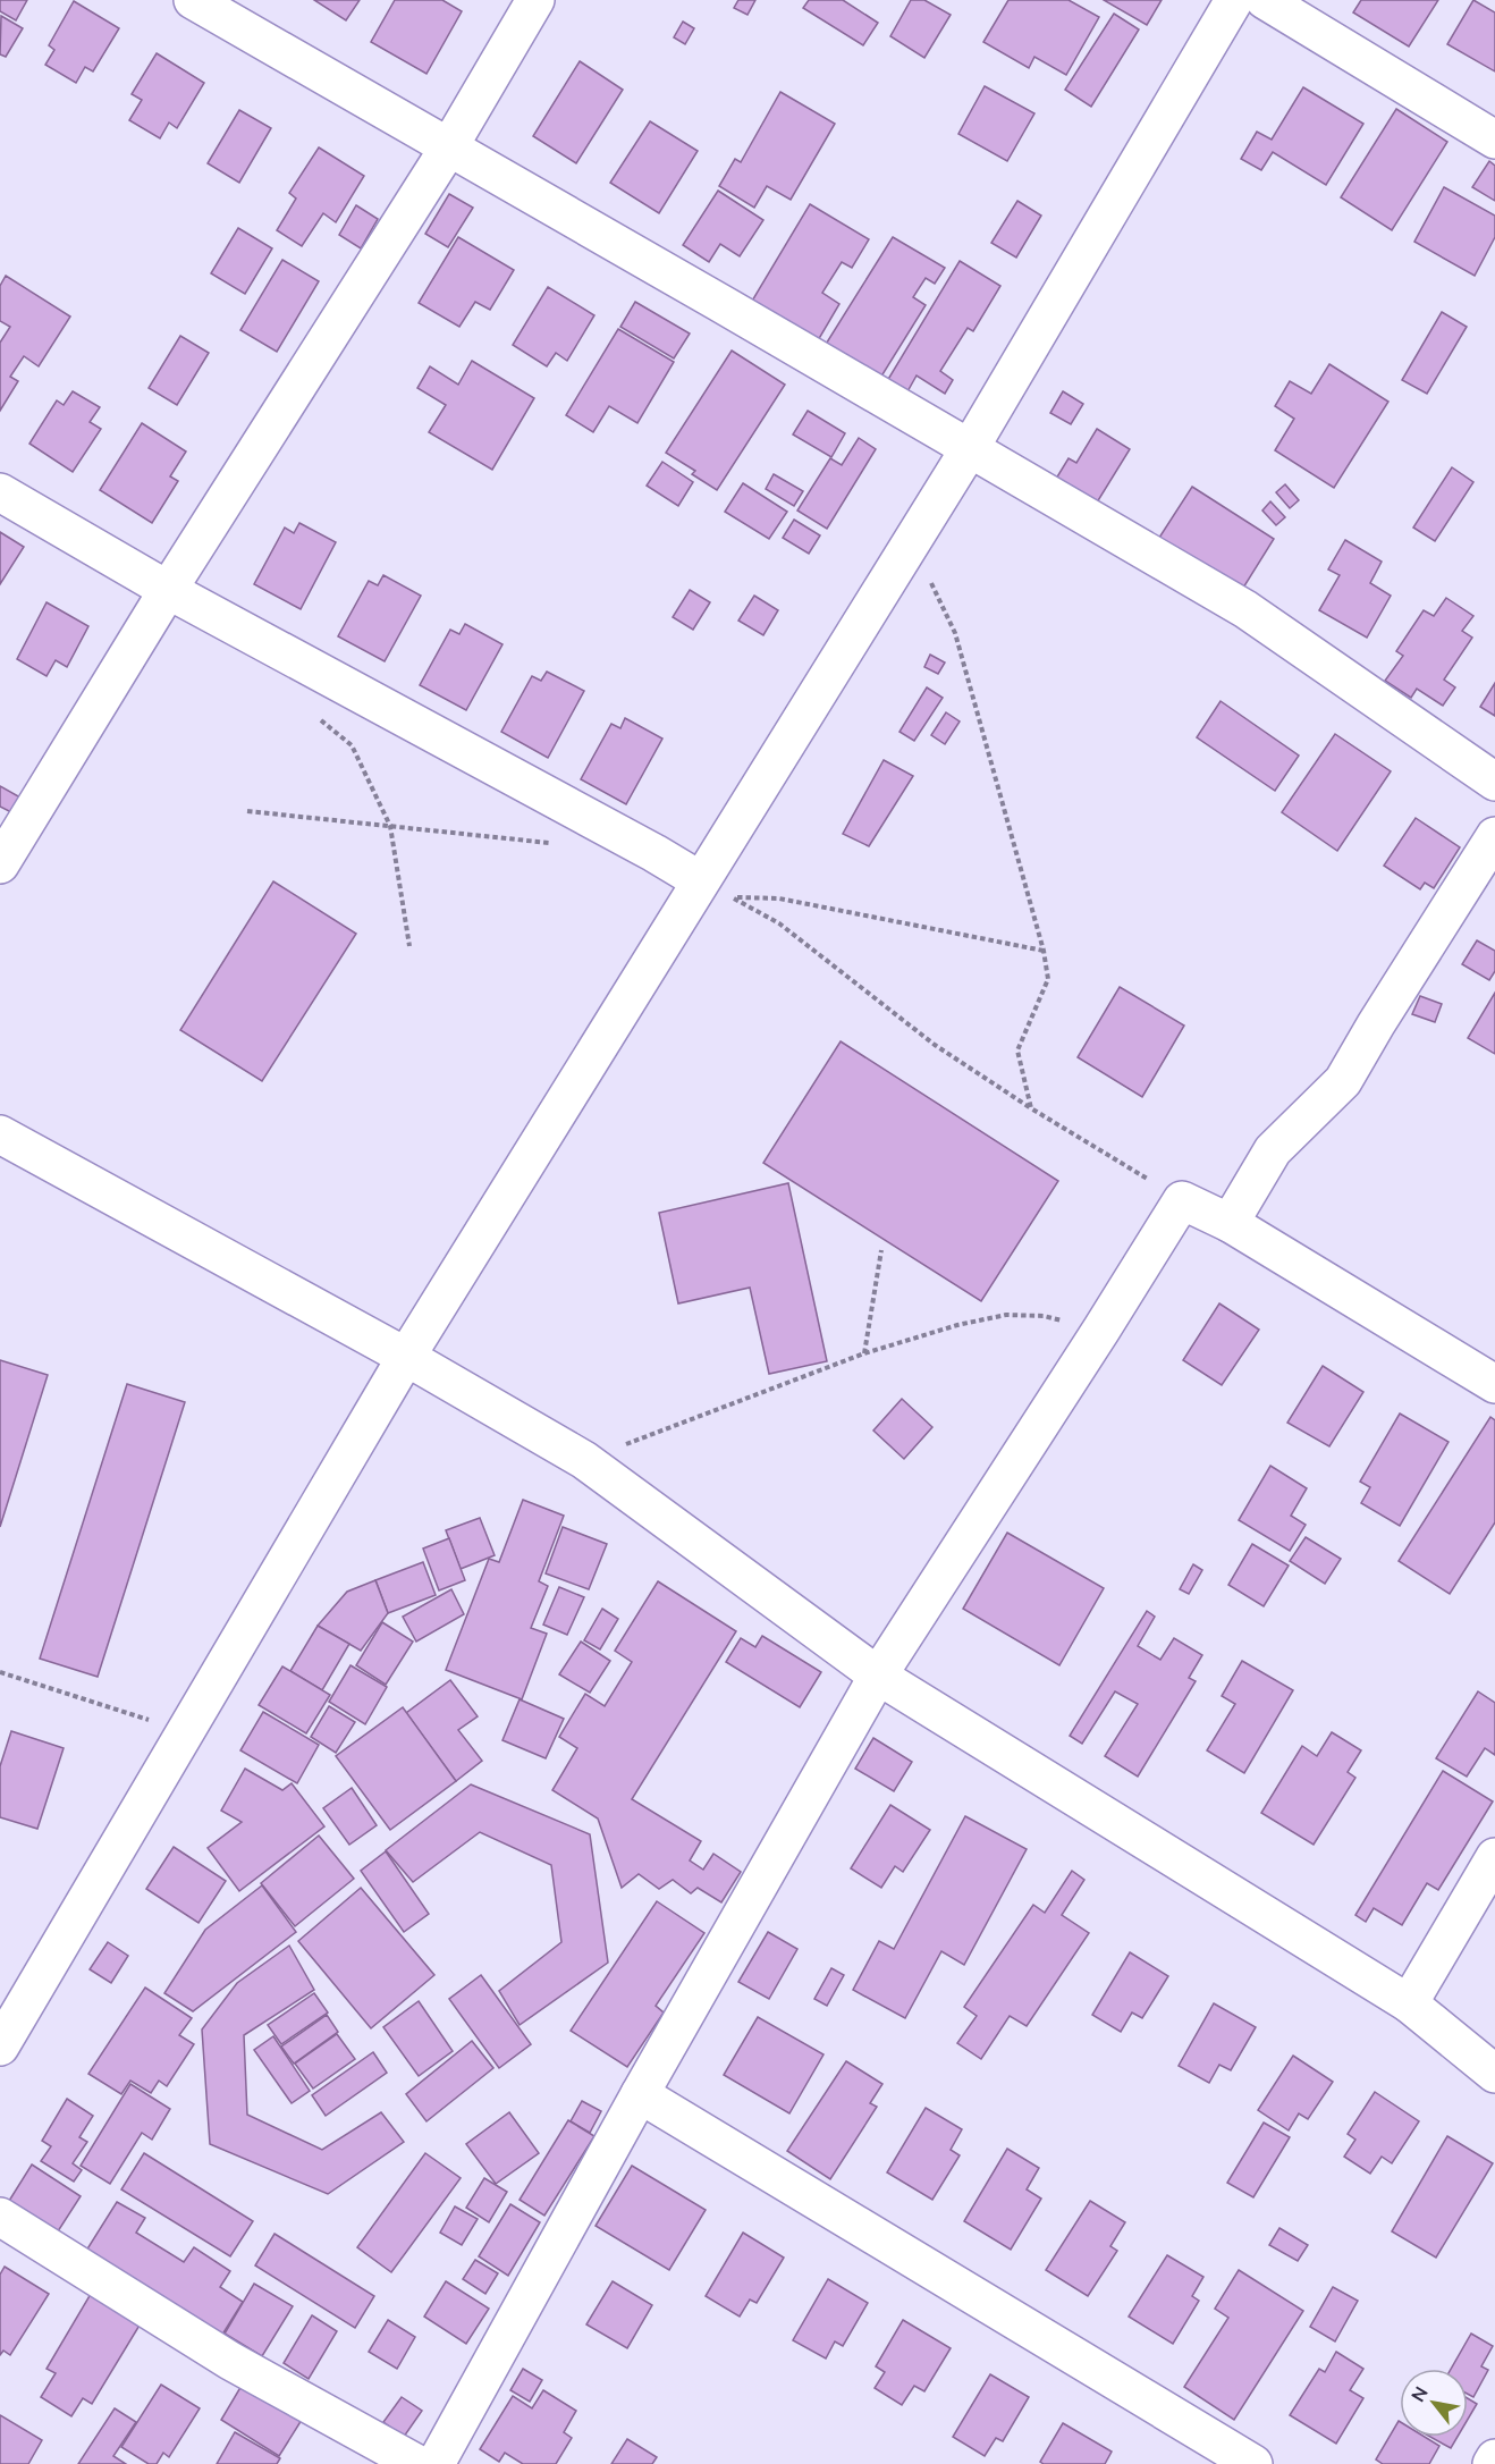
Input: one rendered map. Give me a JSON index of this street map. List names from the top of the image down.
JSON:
{
  "north": "top left"
}
